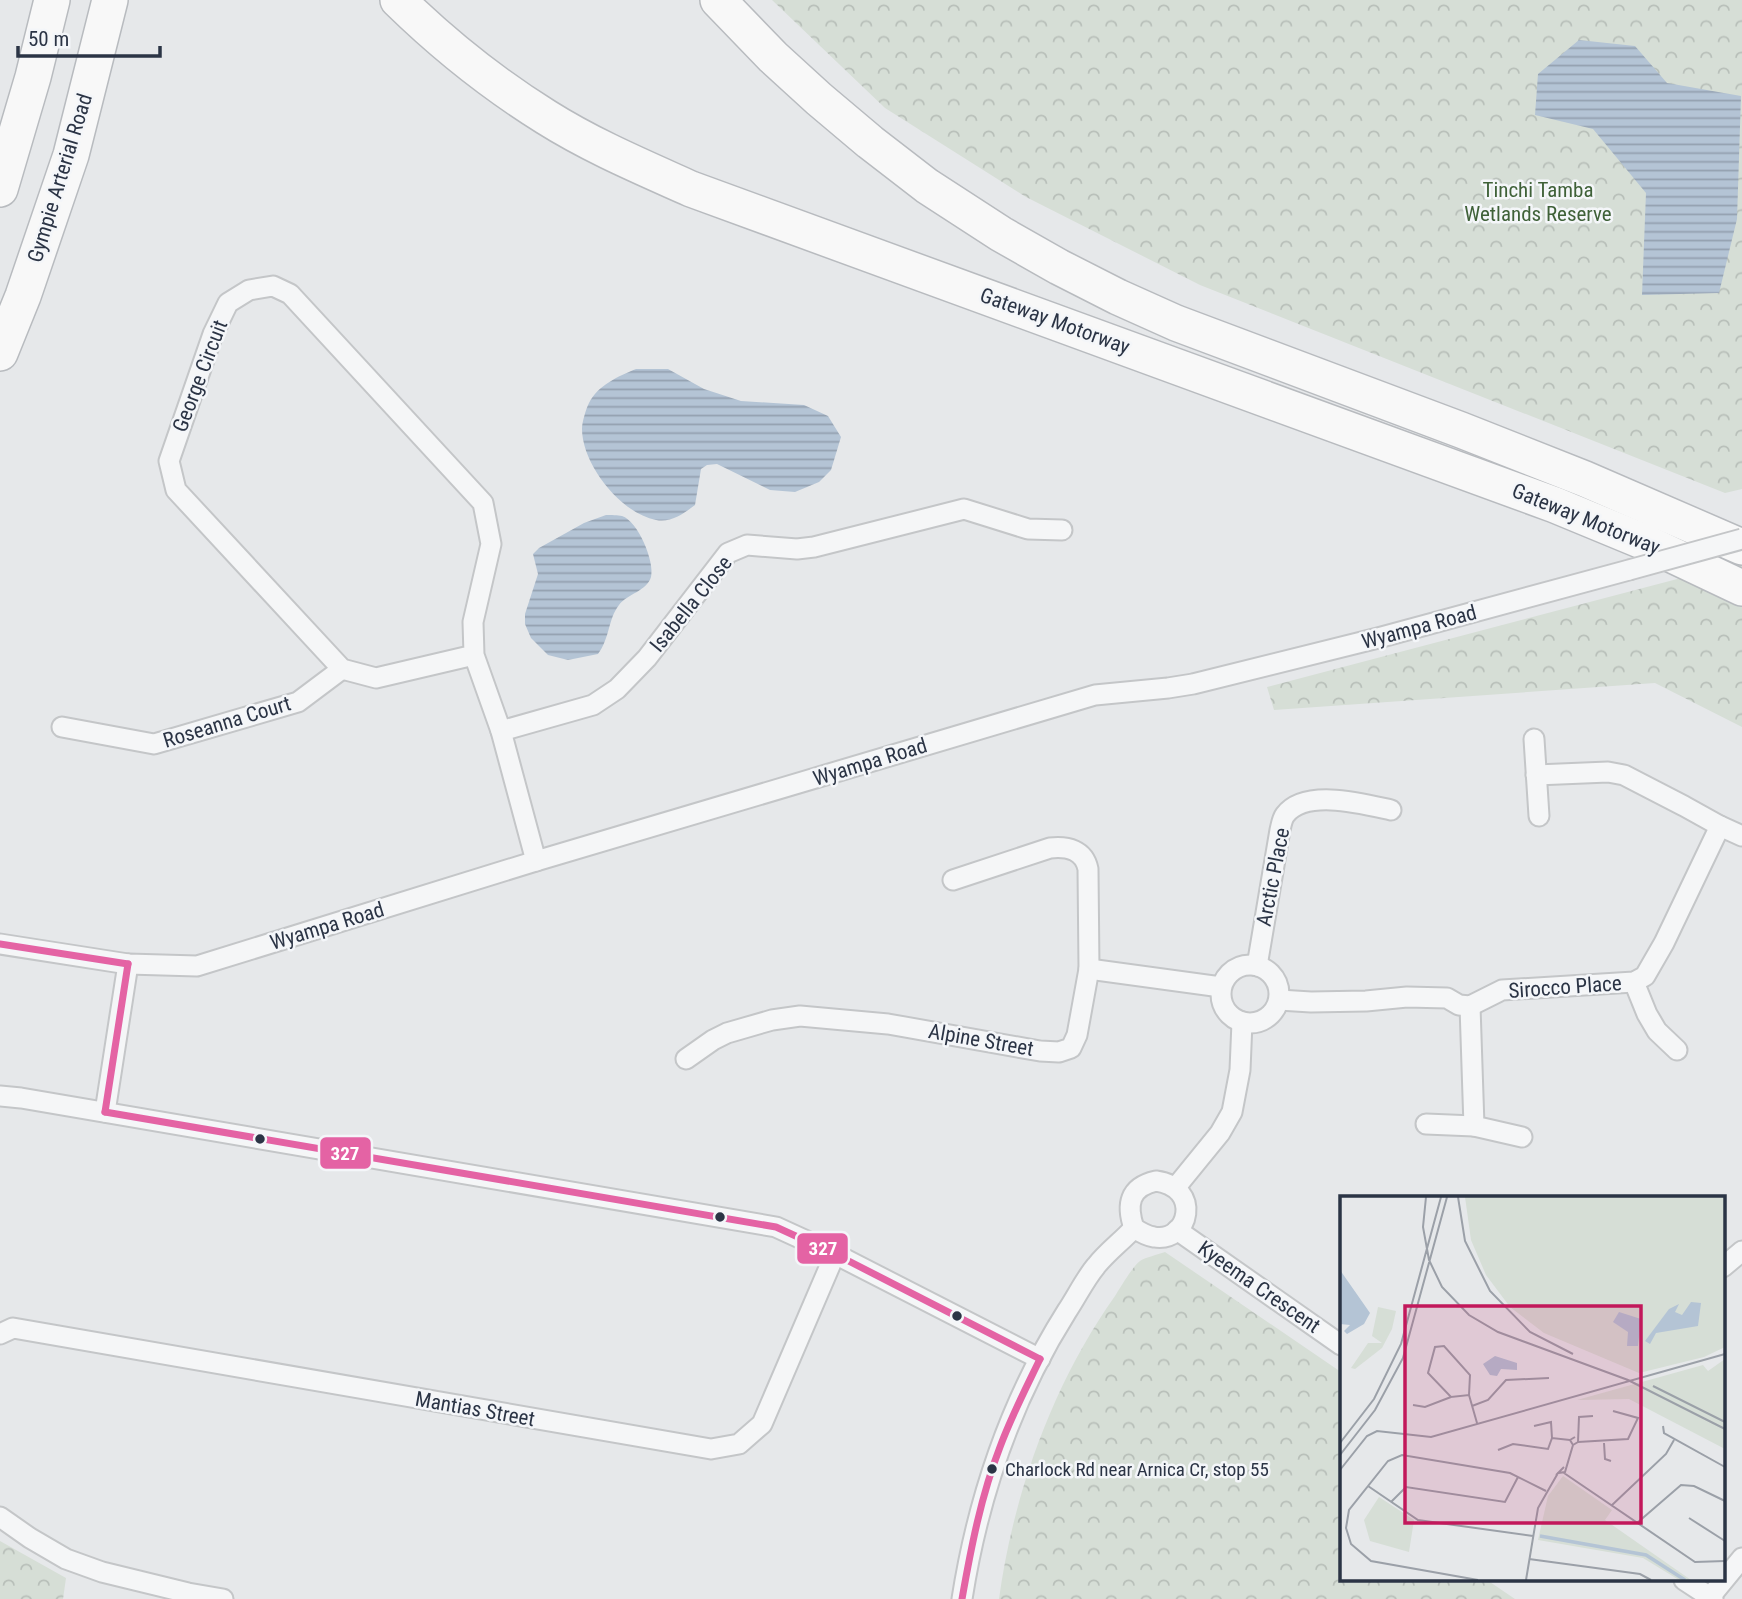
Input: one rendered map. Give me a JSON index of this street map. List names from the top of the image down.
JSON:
{
  "streets": {
    "highway": ["Gympie Arterial Road", "Gateway Motorway"],
    "street": [
      "George Circuit",
      "Isabella Close",
      "Wyampa Road",
      "Roseanna Court",
      "Arctic Place",
      "Sirocco Place",
      "Alpine Street",
      "Kyeema Crescent",
      "Mantias Street"
    ]
  },
  "crossings": [
    ["George Circuit", "Isabella Close"],
    ["George Circuit", "Wyampa Road"],
    ["George Circuit", "Roseanna Court"]
  ],
  "parks": ["Tinchi Tamba Wetlands Reserve"],
  "places": ["Charlock Rd near Arnica Cr, stop 55"],
  "lines": ["transit line 327"],
  "scale_bar": "50 m"
}
